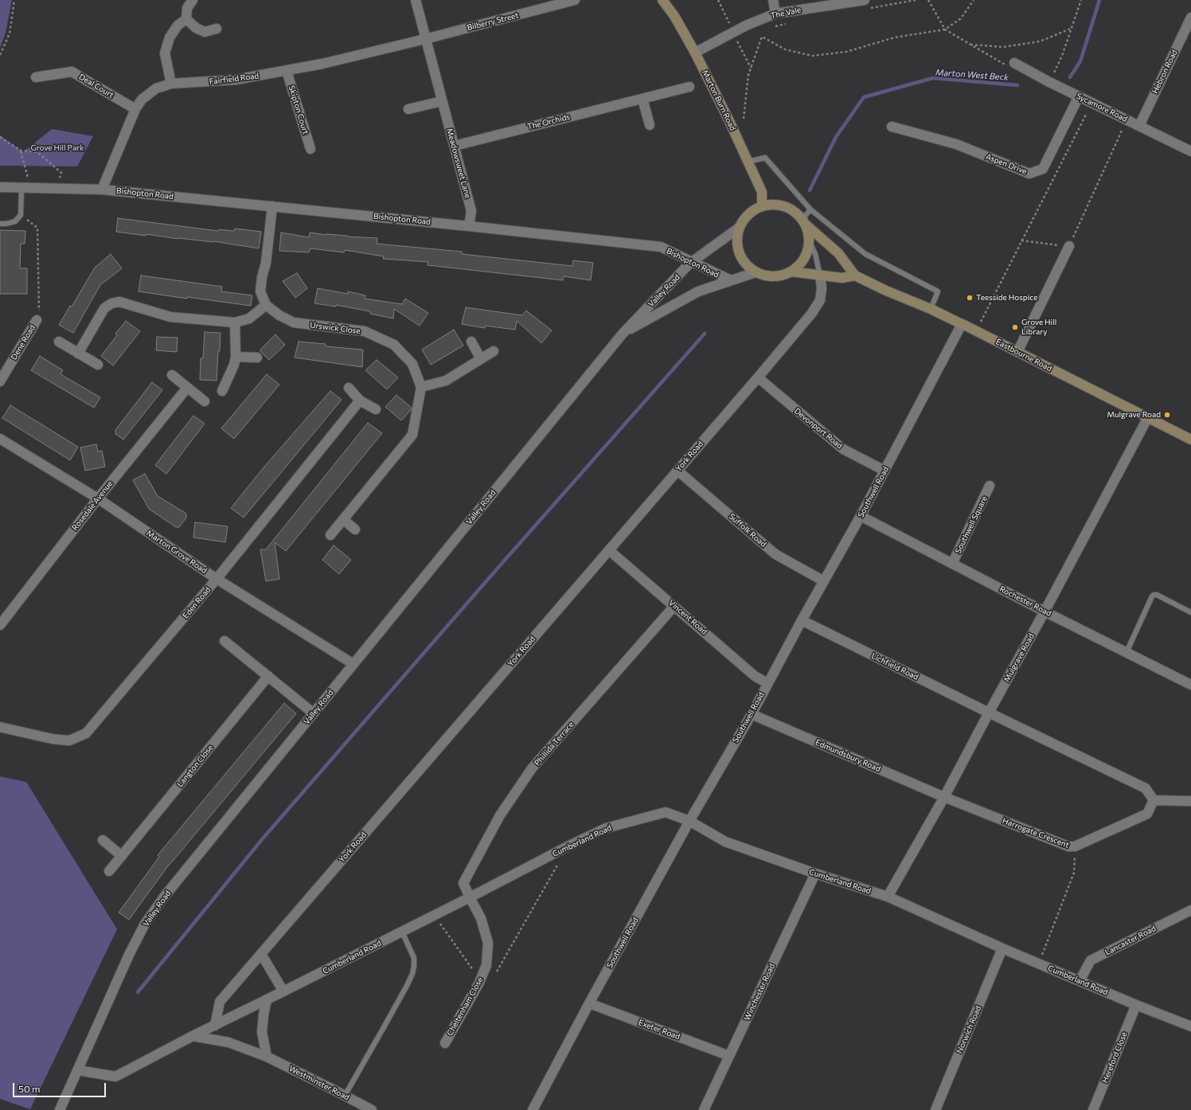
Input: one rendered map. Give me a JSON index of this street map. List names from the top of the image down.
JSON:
{
  "streets": {
    "street": [
      "The Vale",
      "Bilberry Street",
      "Hebron Road",
      "Fairfield Road",
      "Deal Court",
      "Marton Burn Road",
      "Sycamore Road",
      "Skipton Court",
      "The Orchids",
      "Meadowsweet Lane",
      "Aspen Drive",
      "Bishopton Road",
      "Valley Road",
      "Urswick Close",
      "Dene Road",
      "Eastbourne Road",
      "Devonport Road",
      "York Road",
      "Southwell Road",
      "Rosedale Avenue",
      "Southwell Square",
      "Suffolk Road",
      "Marton Grove Road",
      "Rochester Road",
      "Eden Road",
      "Vincent Road",
      "Mulgrave Road",
      "Lichfield Road",
      "Phillida Terrace",
      "Edmundsbury Road",
      "Langton Close",
      "Harrogate Crescent",
      "Cumberland Road",
      "Lancaster Road",
      "Winchester Road",
      "Cheltenham Close",
      "Exeter Road",
      "Norwich Road",
      "Hereford Close",
      "Westminster Road"
    ]
  },
  "crossings": [
    ["The Vale", "Marton Burn Road"],
    ["Bilberry Street", "Fairfield Road"],
    ["Bilberry Street", "Meadowsweet Lane"],
    ["Hebron Road", "Sycamore Road"],
    ["Fairfield Road", "Deal Court"],
    ["Fairfield Road", "Skipton Court"],
    ["Fairfield Road", "Meadowsweet Lane"],
    ["Fairfield Road", "Bishopton Road"],
    ["Marton Burn Road", "Valley Road"],
    ["Sycamore Road", "Aspen Drive"],
    ["The Orchids", "Meadowsweet Lane"],
    ["Meadowsweet Lane", "Bishopton Road"],
    ["Bishopton Road", "Valley Road"],
    ["Valley Road", "Marton Grove Road"],
    ["Valley Road", "Cumberland Road"],
    ["Eastbourne Road", "Southwell Road"],
    ["Eastbourne Road", "Mulgrave Road"],
    ["Devonport Road", "York Road"],
    ["Devonport Road", "Southwell Road"],
    ["York Road", "Suffolk Road"],
    ["York Road", "Vincent Road"],
    ["York Road", "Cumberland Road"],
    ["Southwell Road", "Suffolk Road"],
    ["Southwell Road", "Rochester Road"],
    ["Southwell Road", "Vincent Road"],
    ["Southwell Road", "Lichfield Road"],
    ["Southwell Road", "Edmundsbury Road"],
    ["Southwell Road", "Cumberland Road"],
    ["Southwell Road", "Exeter Road"],
    ["Rosedale Avenue", "Marton Grove Road"],
    ["Southwell Square", "Rochester Road"],
    ["Marton Grove Road", "Eden Road"],
    ["Rochester Road", "Mulgrave Road"],
    ["Vincent Road", "Phillida Terrace"],
    ["Mulgrave Road", "Lichfield Road"],
    ["Mulgrave Road", "Edmundsbury Road"],
    ["Mulgrave Road", "Harrogate Crescent"],
    ["Mulgrave Road", "Cumberland Road"],
    ["Phillida Terrace", "Cumberland Road"],
    ["Phillida Terrace", "Cheltenham Close"],
    ["Edmundsbury Road", "Harrogate Crescent"],
    ["Cumberland Road", "Lancaster Road"],
    ["Cumberland Road", "Winchester Road"],
    ["Cumberland Road", "Cheltenham Close"],
    ["Cumberland Road", "Norwich Road"],
    ["Cumberland Road", "Hereford Close"],
    ["Cumberland Road", "Westminster Road"],
    ["Winchester Road", "Exeter Road"]
  ],
  "water": ["Marton West Beck"],
  "parks": ["Grove Hill Park"],
  "places": ["Teesside Hospice", "Grove Hill Library", "Mulgrave Road"],
  "scale_bar": "50 m"
}
